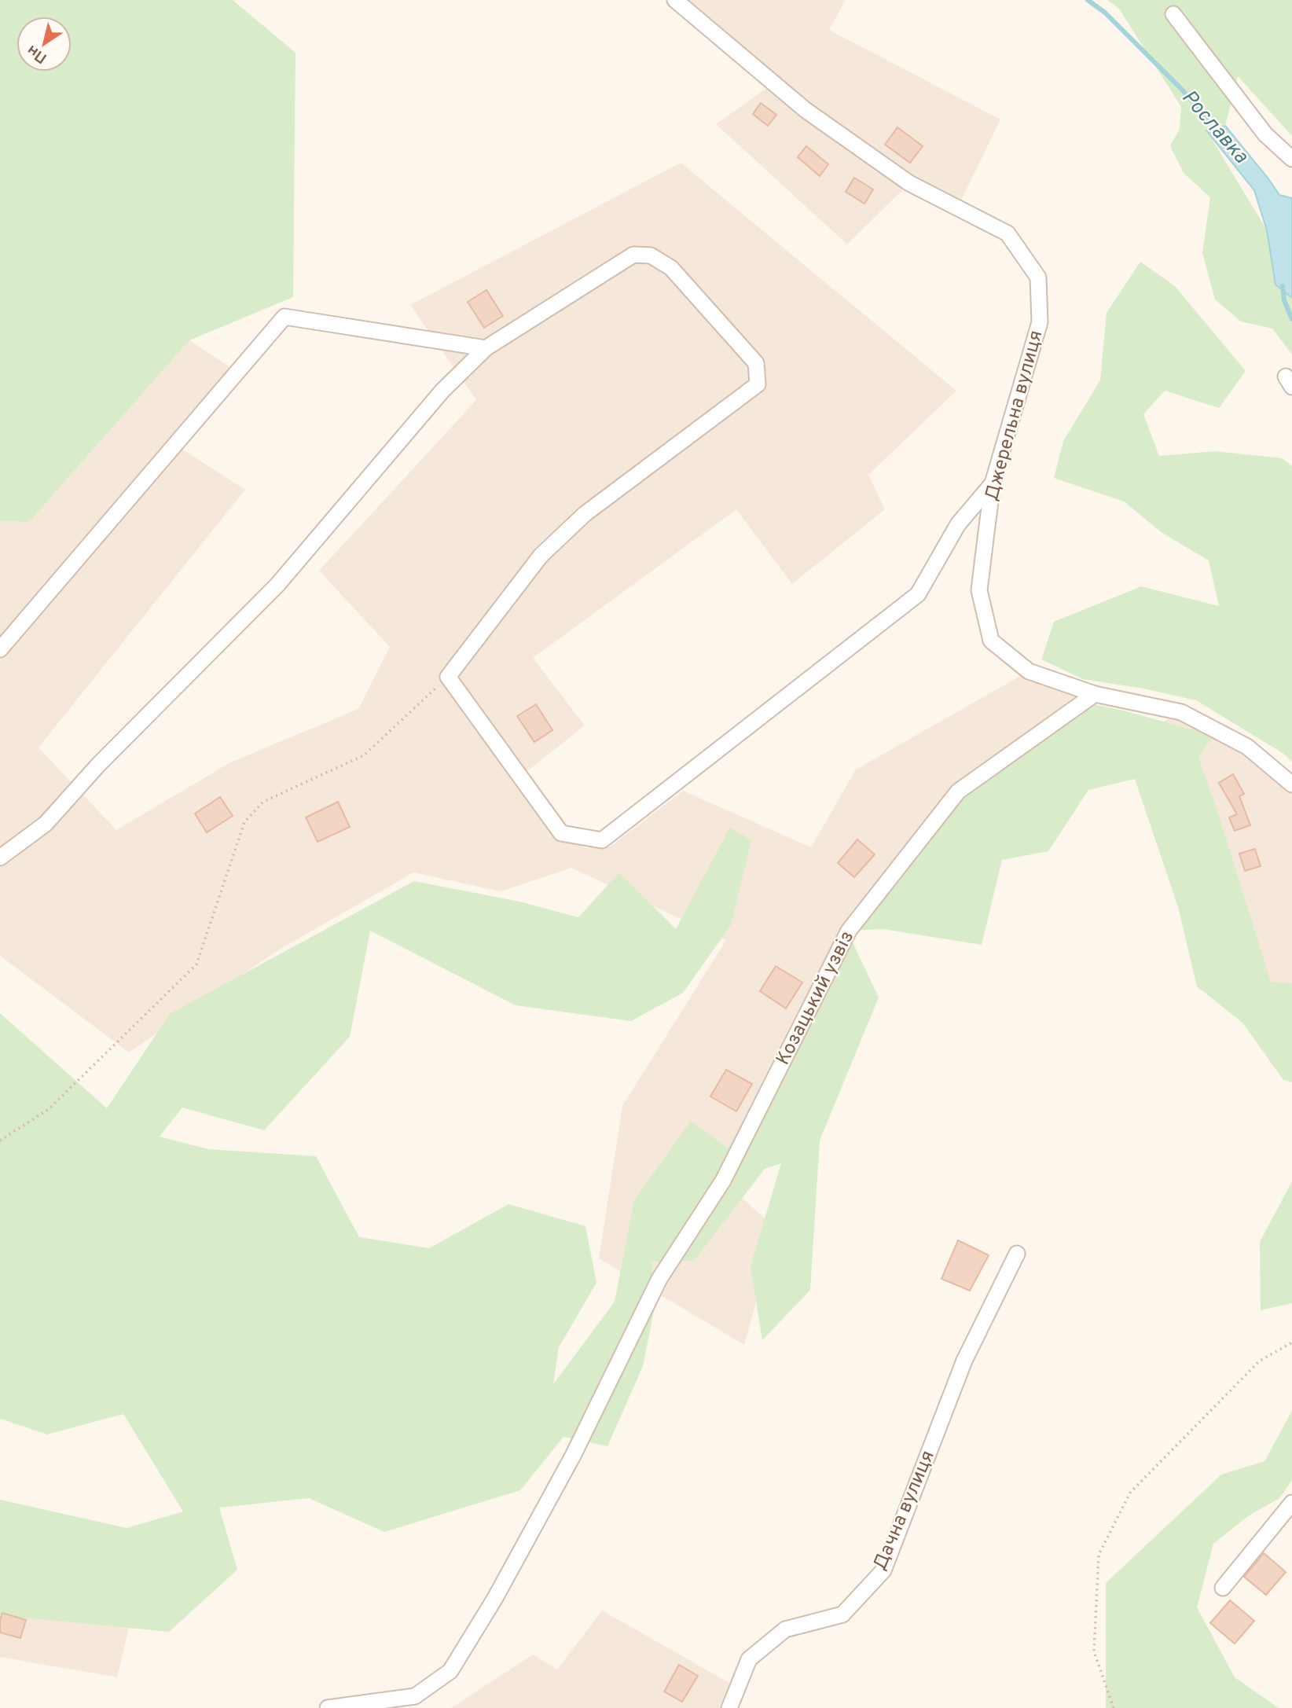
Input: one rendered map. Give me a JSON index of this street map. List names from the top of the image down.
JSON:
{
  "streets": {
    "street": ["Джерельна вулиця", "Козацький узвіз", "Дачна вулиця"]
  },
  "crossings": [
    ["Джерельна вулиця", "Козацький узвіз"]
  ],
  "water": ["Рославка"],
  "north": "bottom left"
}
